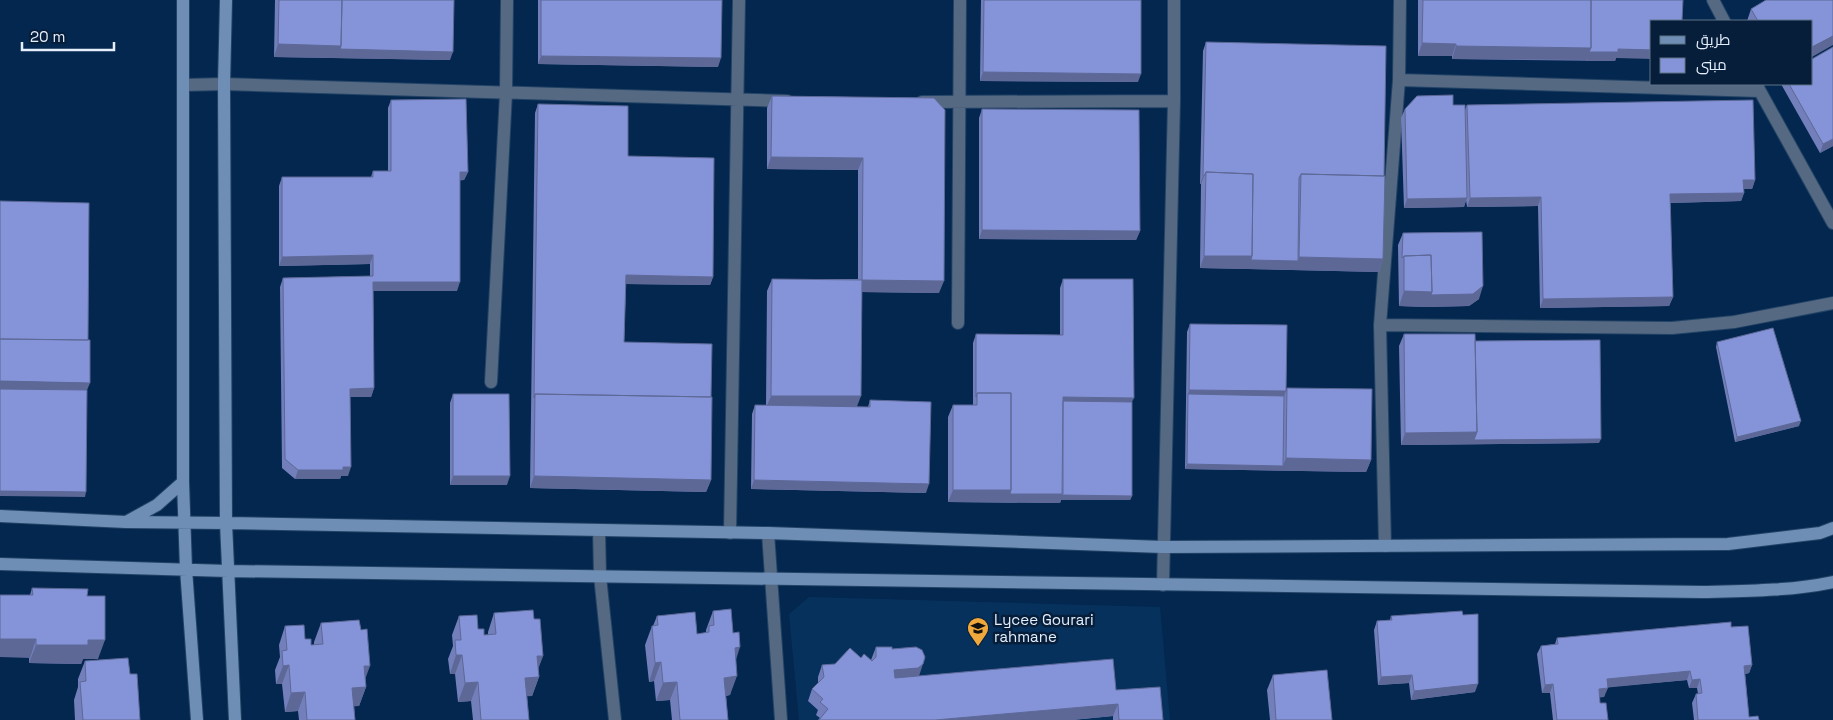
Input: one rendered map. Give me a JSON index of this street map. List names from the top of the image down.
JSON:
{
  "places": {
    "school or university": ["Lycee Gourari rahmane"]
  },
  "legend": ["طريق", "مبنى"],
  "scale_bar": "20 m"
}
